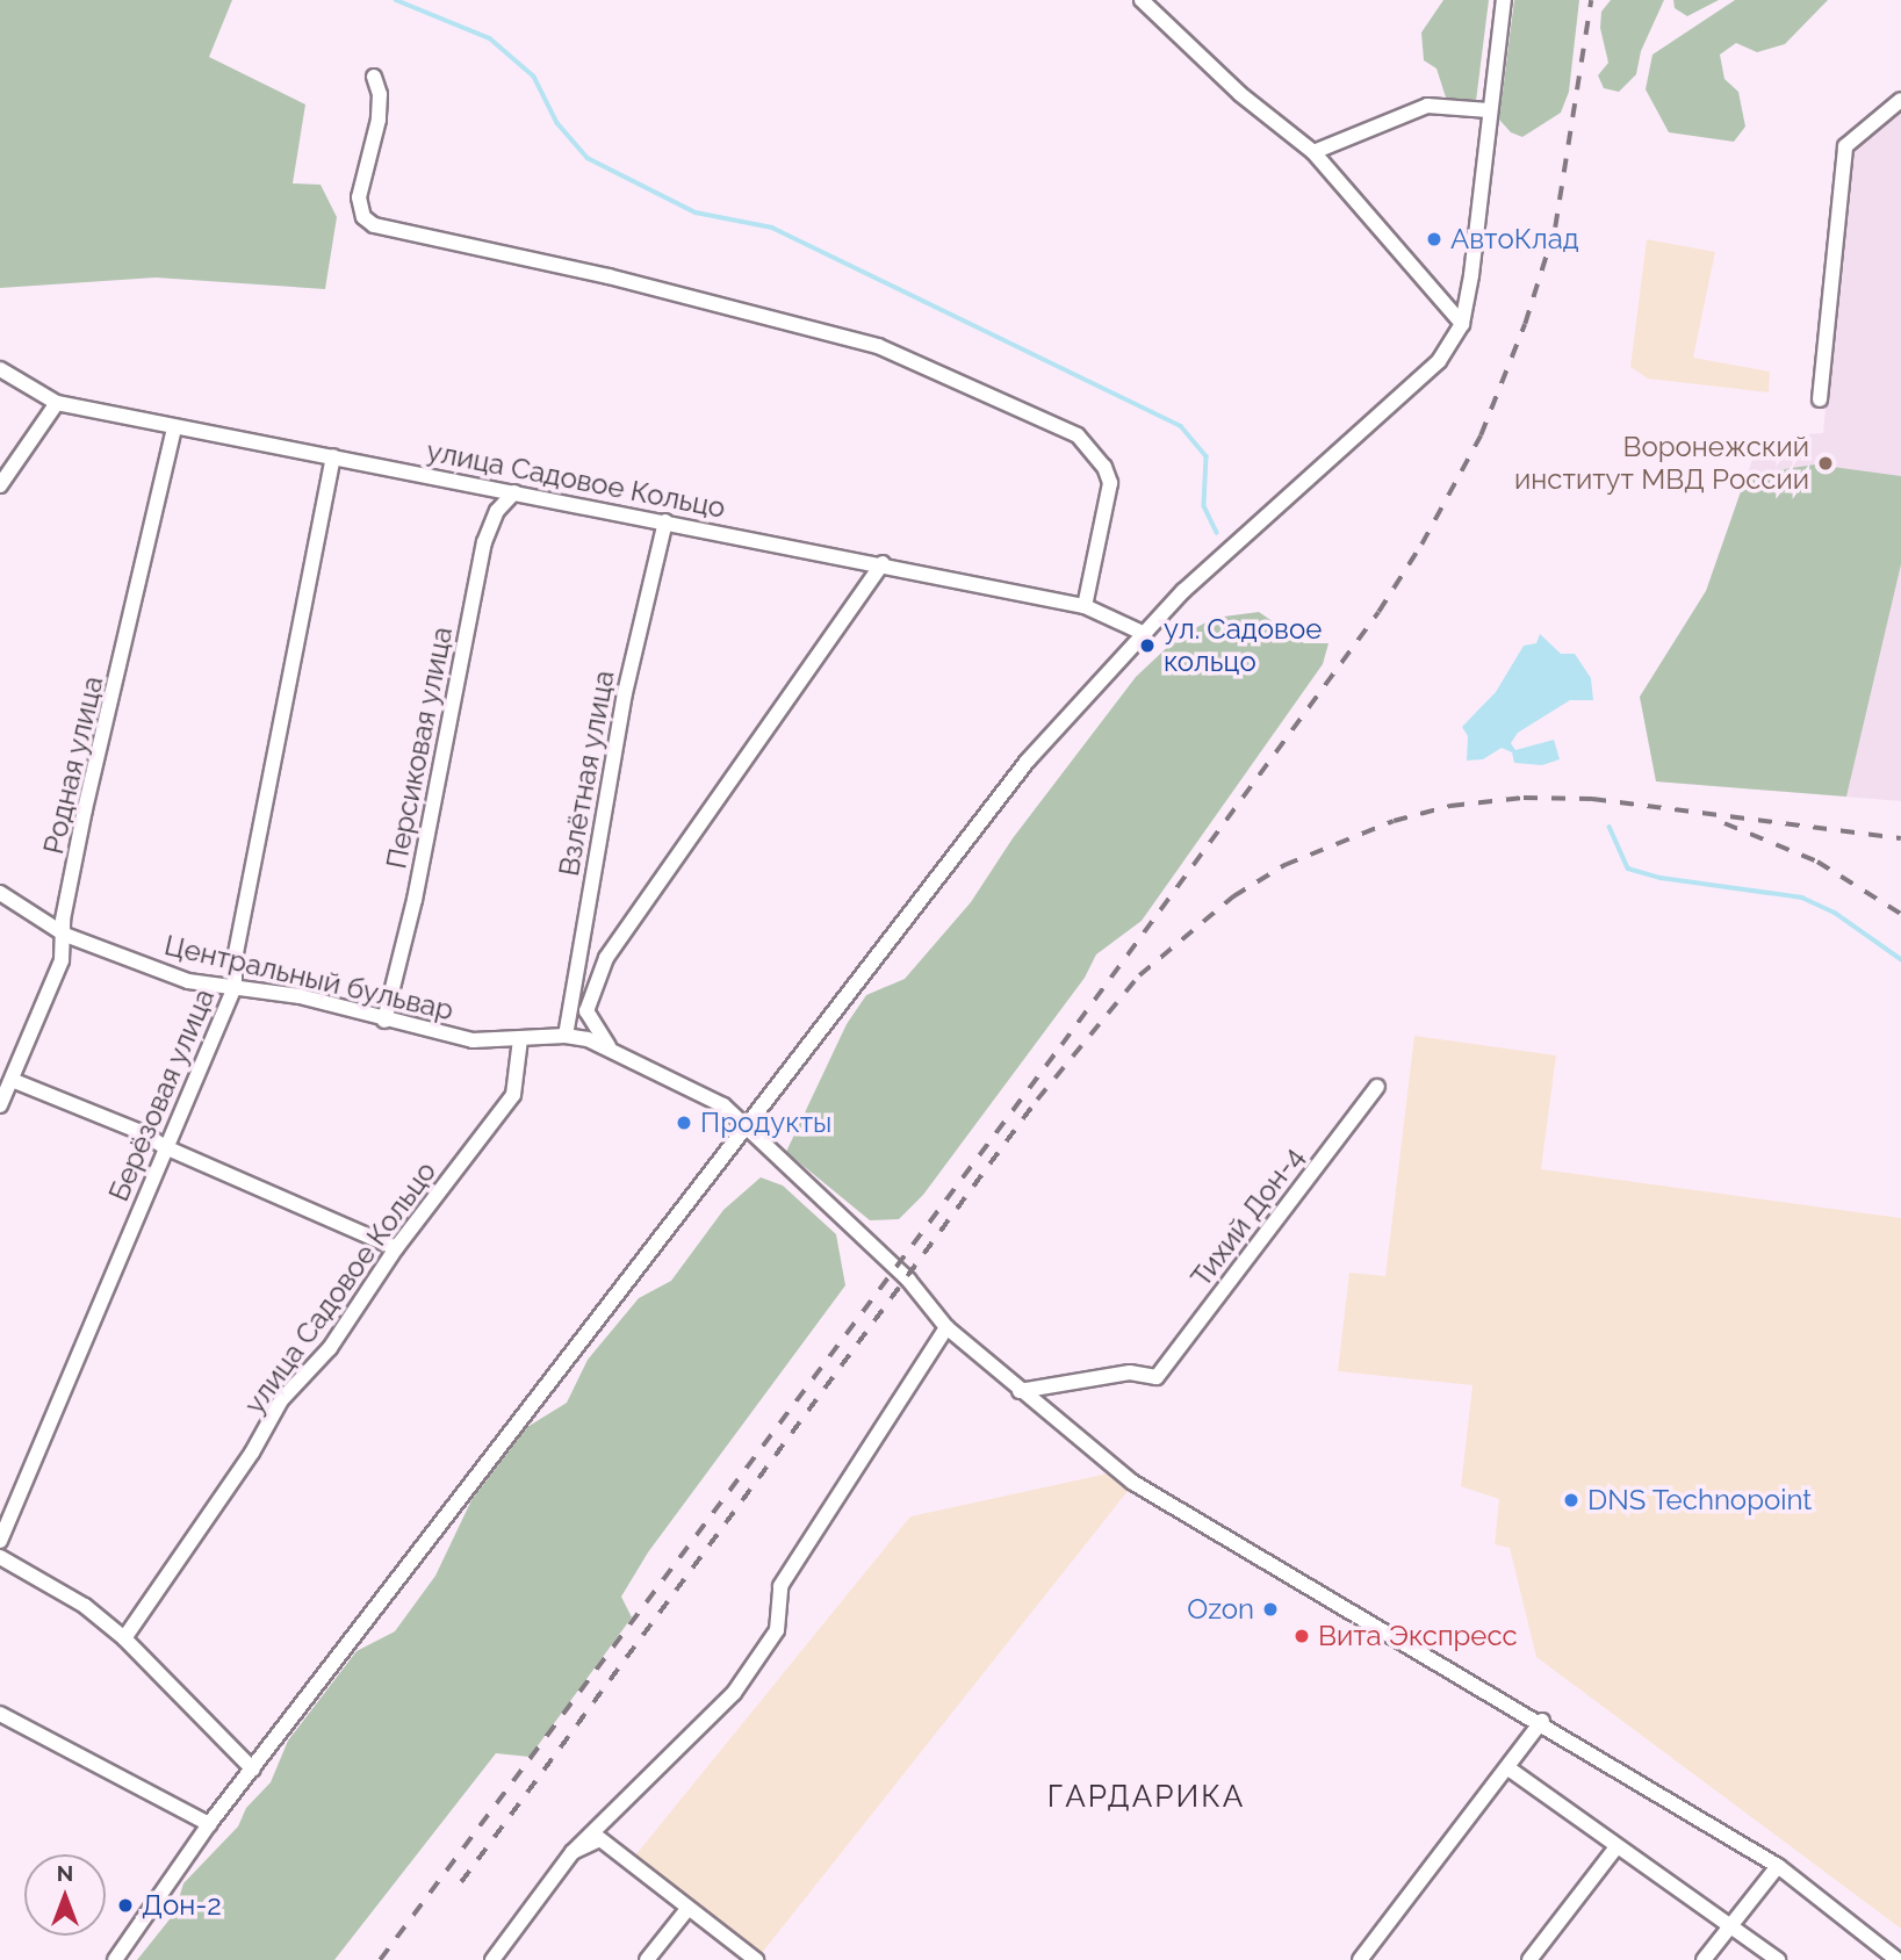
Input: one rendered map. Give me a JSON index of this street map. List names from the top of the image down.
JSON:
{
  "streets": {
    "street": [
      "улица Садовое Кольцо",
      "Персиковая улица",
      "Родная улица",
      "Взлётная улица",
      "Центральный бульвар",
      "Берёзовая улица",
      "Тихий Дон-4"
    ]
  },
  "crossings": [
    ["улица Садовое Кольцо", "Персиковая улица"],
    ["улица Садовое Кольцо", "Родная улица"],
    ["улица Садовое Кольцо", "Взлётная улица"],
    ["улица Садовое Кольцо", "Центральный бульвар"],
    ["улица Садовое Кольцо", "Берёзовая улица"],
    ["Персиковая улица", "Центральный бульвар"],
    ["Родная улица", "Центральный бульвар"],
    ["Взлётная улица", "Центральный бульвар"],
    ["Центральный бульвар", "Берёзовая улица"],
    ["Центральный бульвар", "Тихий Дон-4"]
  ],
  "districts": ["ГАРДАРИКА"],
  "places": [
    "АвтоКлад",
    "Воронежский институт МВД России",
    "ул. Садовое кольцо",
    "Продукты",
    "DNS Technopoint",
    "Ozon",
    "Вита Экспресс",
    "Дон-2"
  ],
  "north": "top"
}
